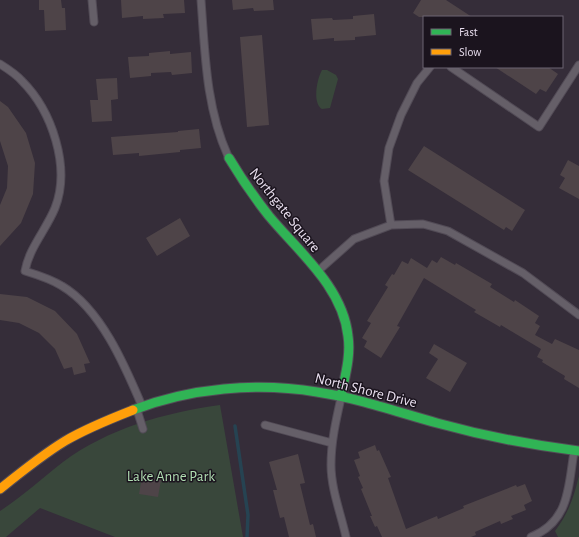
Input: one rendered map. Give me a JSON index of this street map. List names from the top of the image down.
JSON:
{
  "streets": {
    "street": ["Northgate Square", "North Shore Drive"]
  },
  "crossings": [
    ["Northgate Square", "North Shore Drive"]
  ],
  "parks": ["Lake Anne Park"],
  "legend": ["Fast", "Slow"]
}
